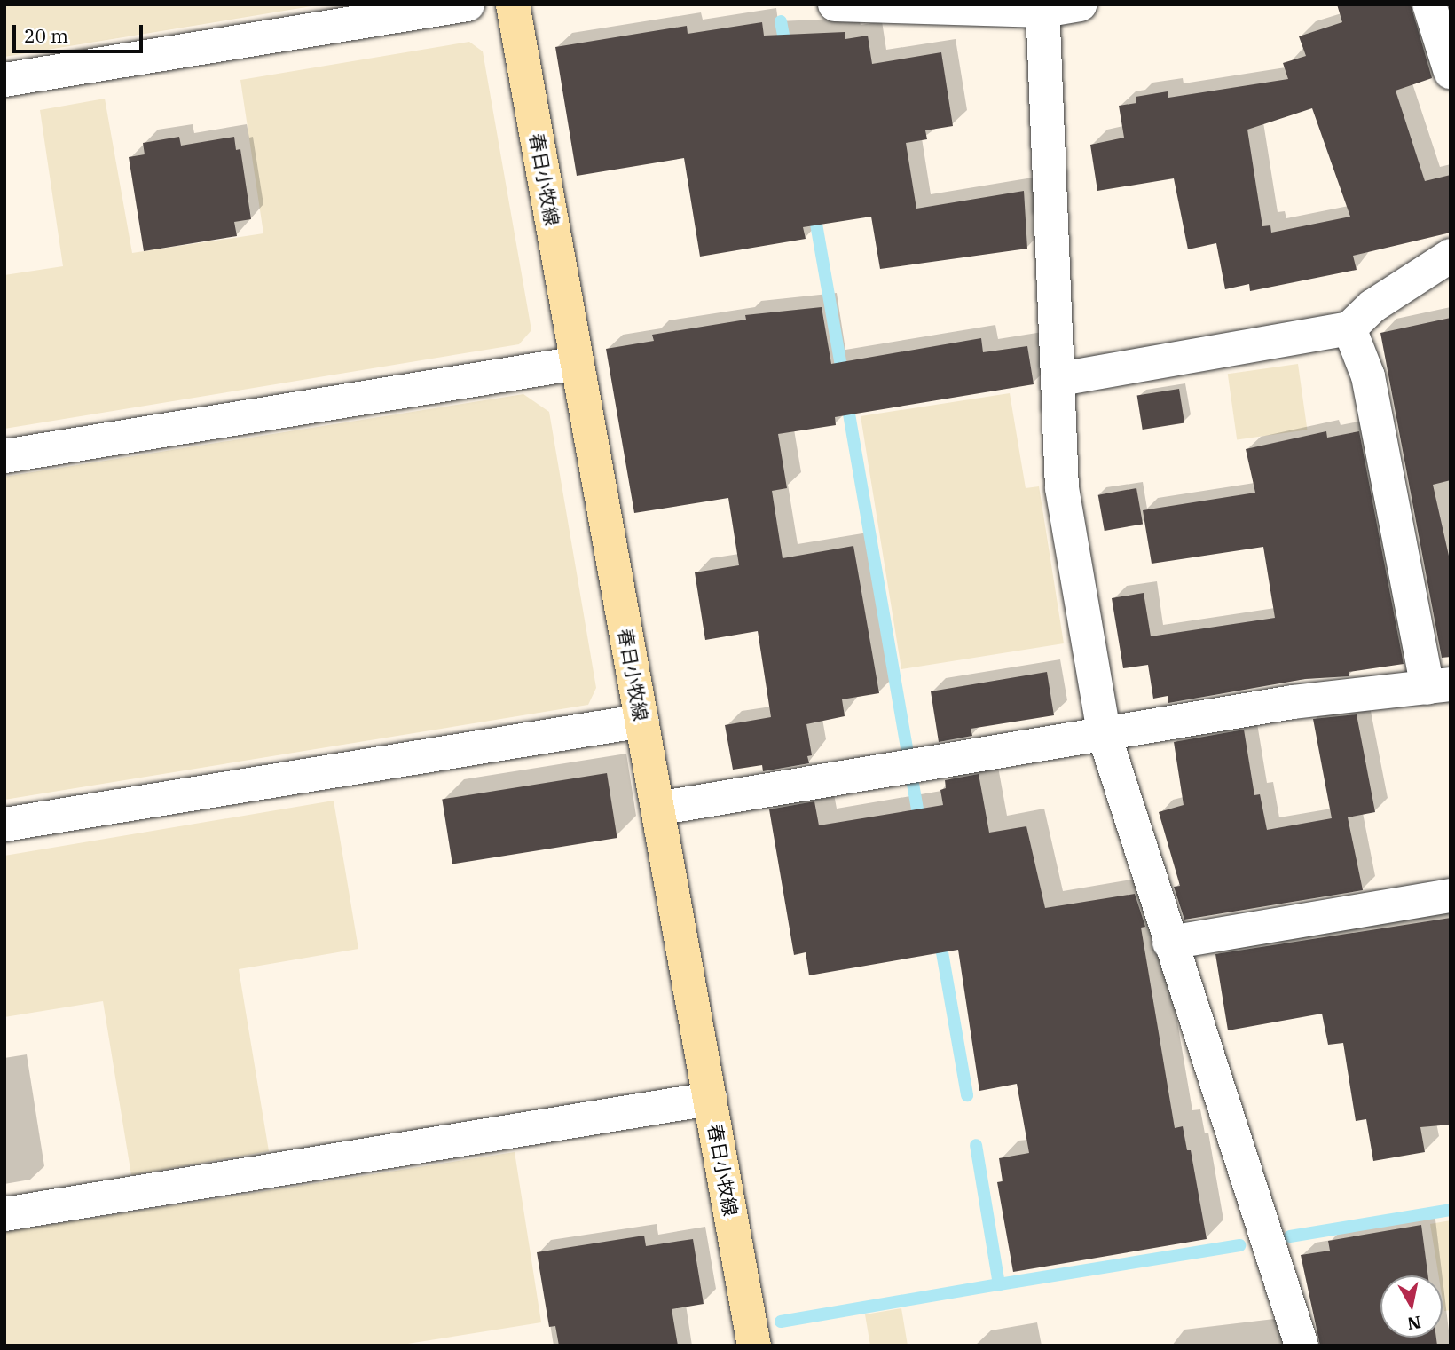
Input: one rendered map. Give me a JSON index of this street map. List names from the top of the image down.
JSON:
{
  "streets": {
    "main road": ["春日小牧線"]
  },
  "scale_bar": "20 m",
  "north": "bottom"
}
